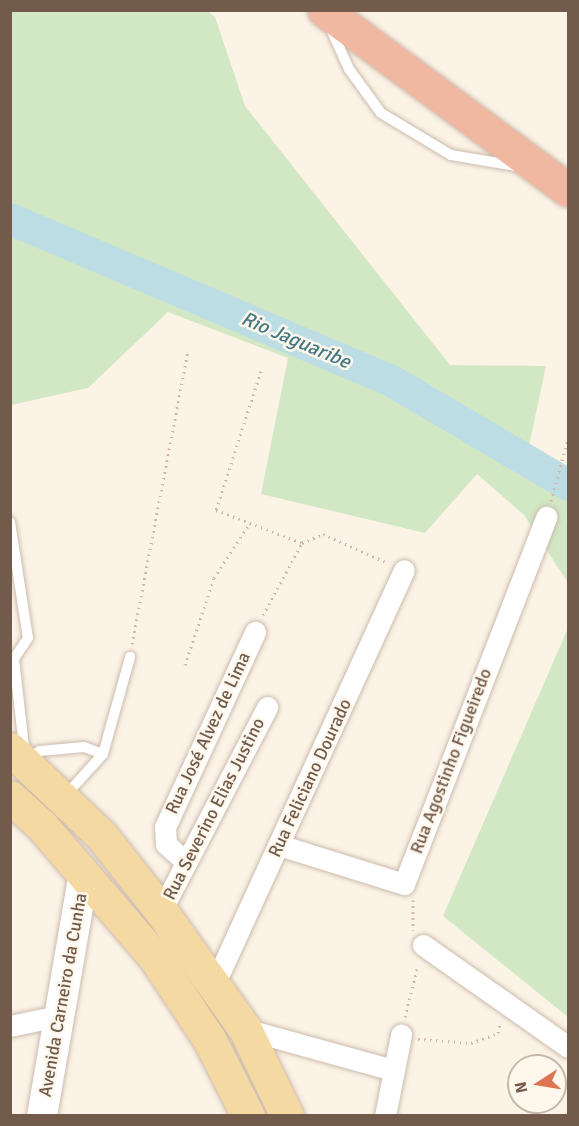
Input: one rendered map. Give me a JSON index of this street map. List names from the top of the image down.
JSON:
{
  "streets": {
    "street": [
      "Rua José Alvez de Lima",
      "Rua Agostinho Figueiredo",
      "Rua Feliciano Dourado",
      "Rua Severino Elias Justino",
      "Avenida Carneiro da Cunha"
    ]
  },
  "crossings": [
    ["Rua José Alvez de Lima", "Rua Severino Elias Justino"],
    ["Rua Agostinho Figueiredo", "Rua Feliciano Dourado"]
  ],
  "water": ["Rio Jaguaribe"],
  "north": "left"
}
